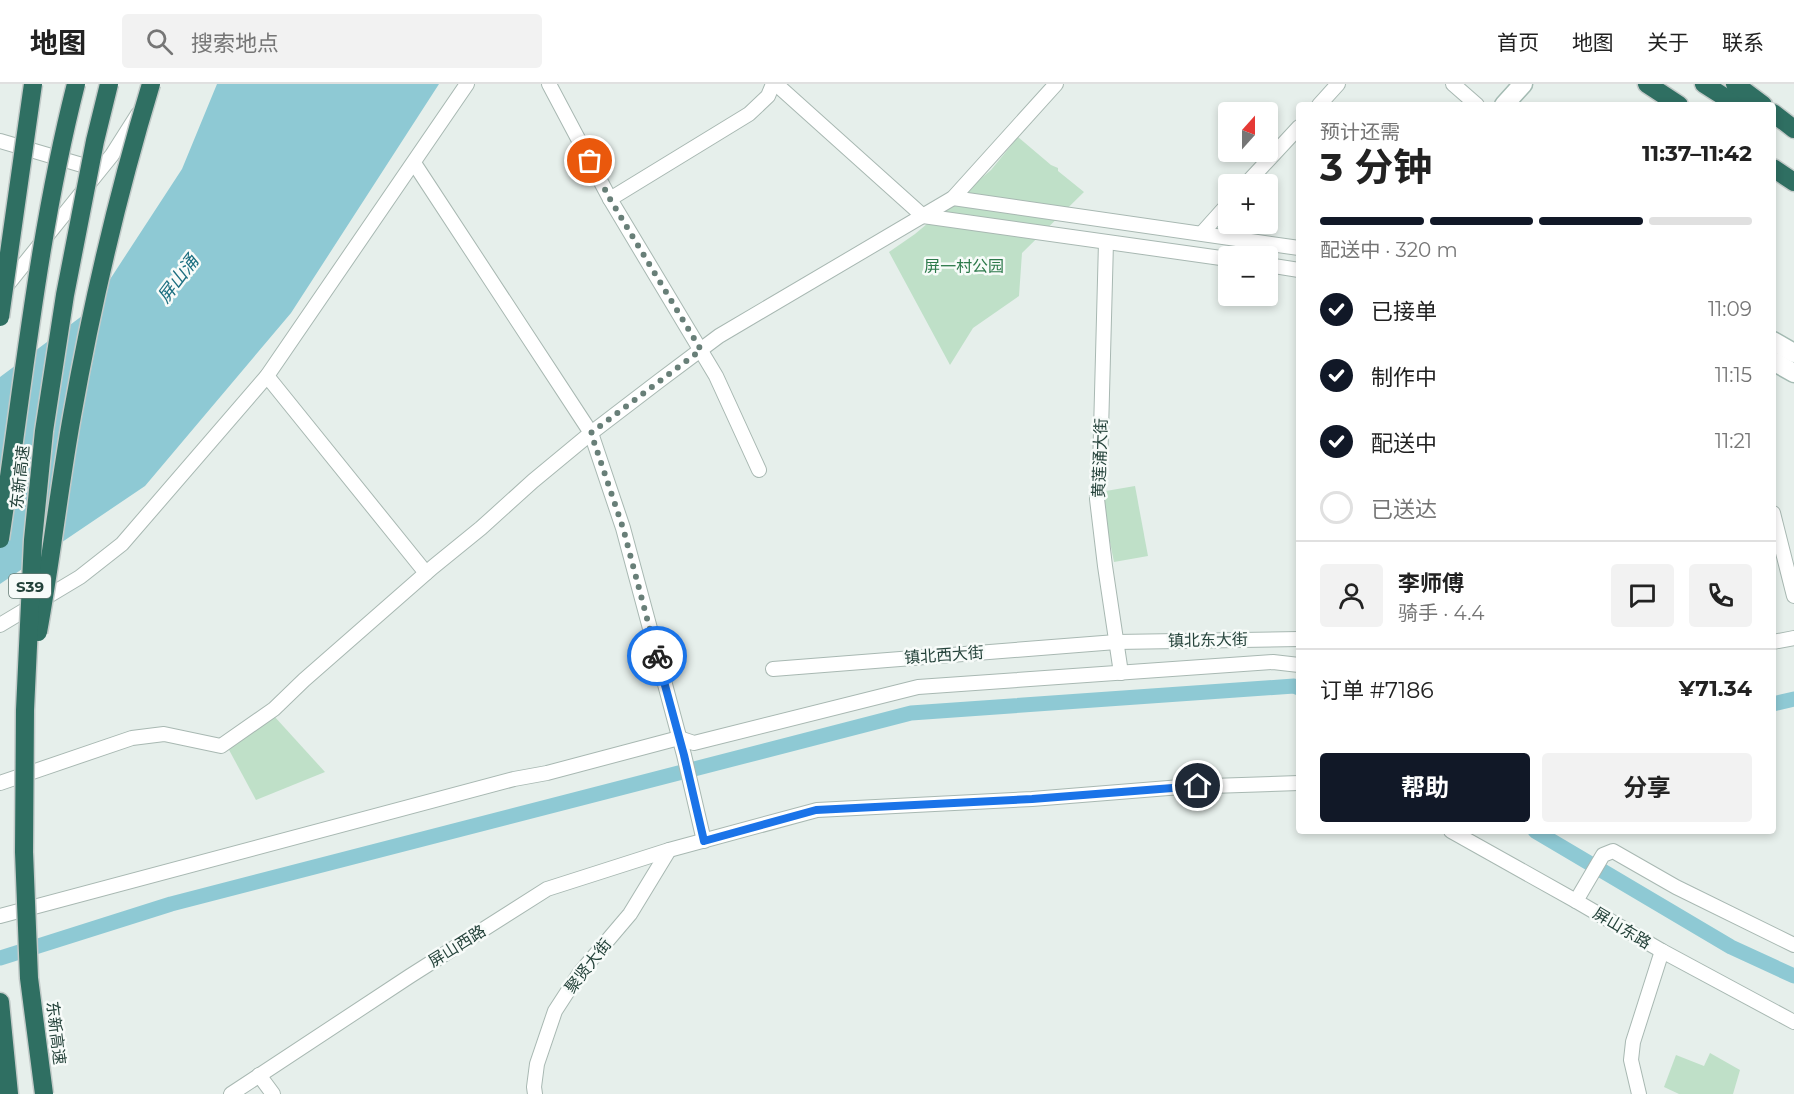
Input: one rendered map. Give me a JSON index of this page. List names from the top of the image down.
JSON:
{
  "streets": {
    "highway": ["东新高速", "S39"],
    "street": [
      "黄莲涌大街",
      "镇北东大街",
      "镇北西大街",
      "屏山东路",
      "屏山西路",
      "聚贤大街"
    ]
  },
  "crossings": [
    ["黄莲涌大街", "镇北东大街"],
    ["黄莲涌大街", "镇北西大街"],
    ["镇北东大街", "镇北西大街"],
    ["屏山西路", "聚贤大街"]
  ],
  "water": ["屏山涌"],
  "parks": ["屏一村公园"],
  "north": "top",
  "page": {
    "header": "地图",
    "search": "搜索地点",
    "nav": [
      "首页",
      "地图",
      "关于",
      "联系"
    ],
    "map_buttons": ["+", "−"],
    "heading": ["3 分钟", "预计还需", "11:37–11:42"],
    "panel": [
      "李师傅",
      "骑手 · 4.4",
      "订单 #7186",
      "¥71.34"
    ],
    "bar": "配送中 · 320 m",
    "list": [
      ["已接单", "11:09"],
      ["制作中", "11:15"],
      ["配送中", "11:21"],
      "已送达"
    ],
    "buttons": ["帮助", "分享"]
  }
}
